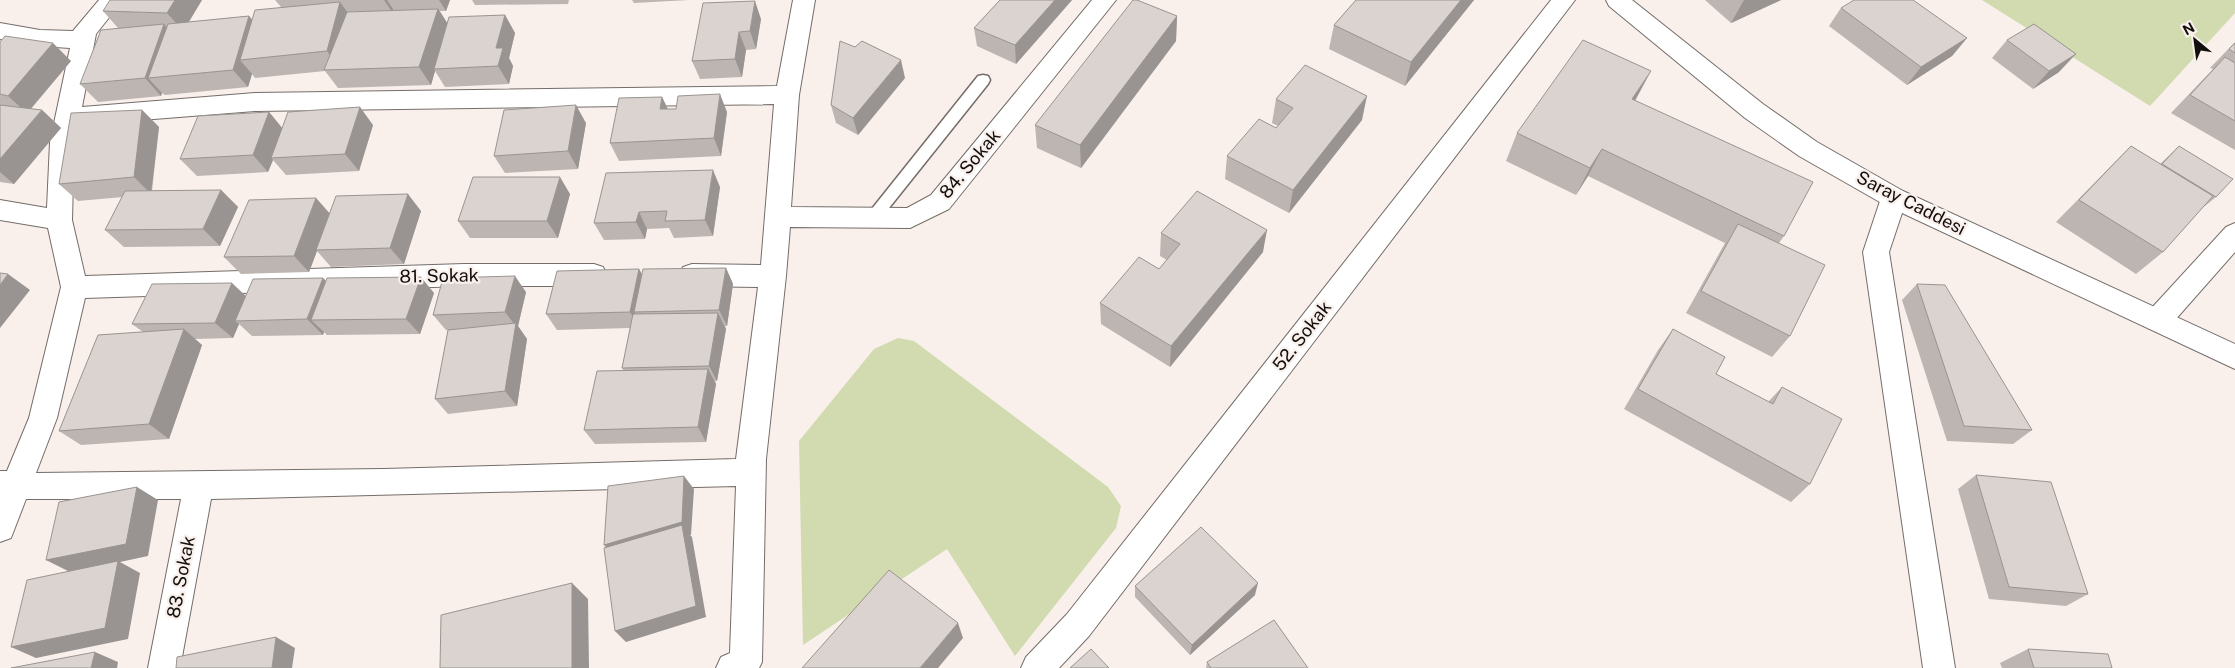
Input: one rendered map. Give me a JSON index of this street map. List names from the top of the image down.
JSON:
{
  "streets": {
    "street": [
      "84. Sokak",
      "Saray Caddesi",
      "81. Sokak",
      "52. Sokak",
      "83. Sokak"
    ]
  },
  "north": "top left"
}
